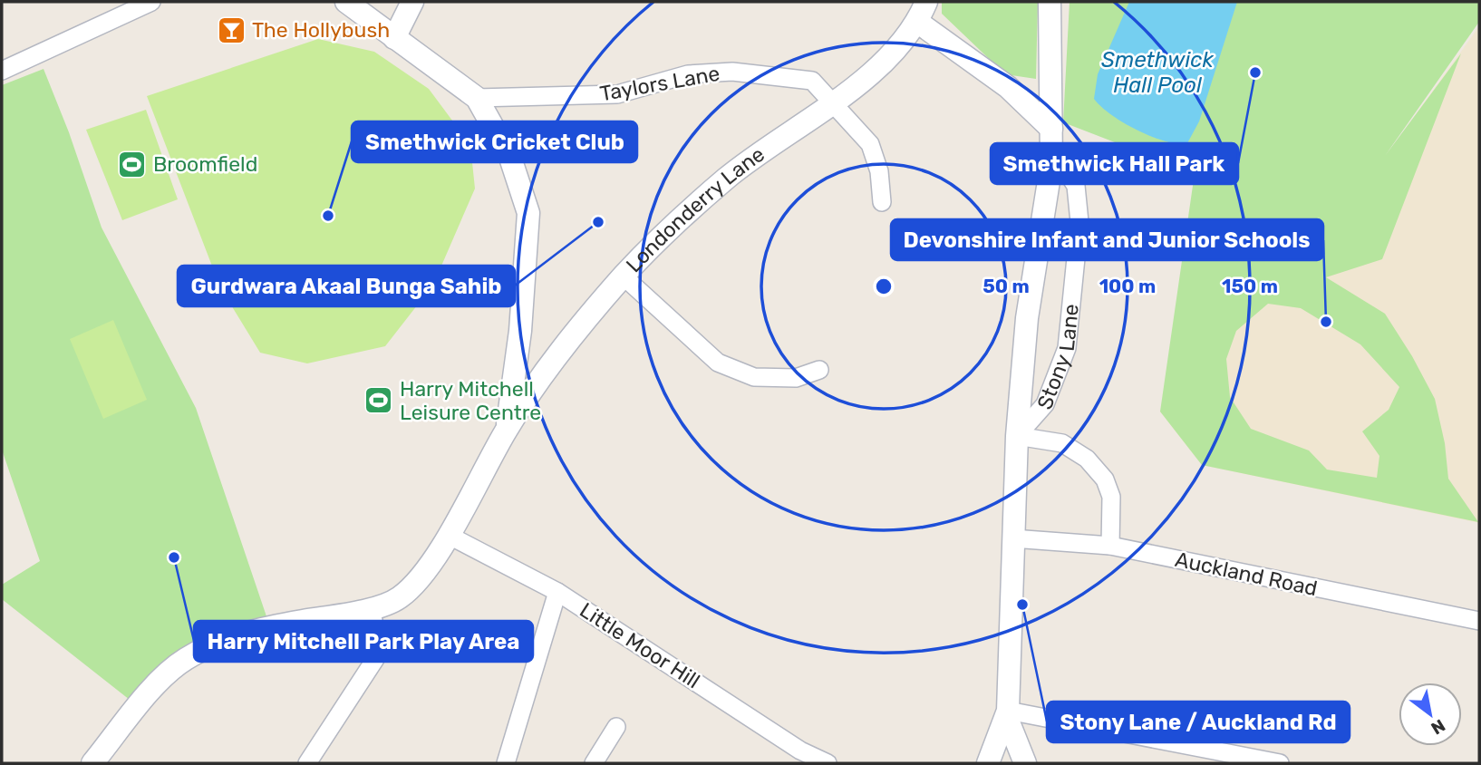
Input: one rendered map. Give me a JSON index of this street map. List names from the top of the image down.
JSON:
{
  "streets": {
    "street": [
      "Taylors Lane",
      "Londonderry Lane",
      "Stony Lane",
      "Auckland Road",
      "Little Moor Hill"
    ]
  },
  "crossings": [
    ["Taylors Lane", "Londonderry Lane"],
    ["Londonderry Lane", "Stony Lane"],
    ["Stony Lane", "Auckland Road"]
  ],
  "water": ["Smethwick Hall Pool"],
  "places": {
    "bar": ["The Hollybush"],
    "other": [
      "Smethwick Hall Park",
      "Smethwick Cricket Club",
      "Gurdwara Akaal Bunga Sahib",
      "Devonshire Infant and Junior Schools",
      "Harry Mitchell Park Play Area",
      "Stony Lane / Auckland Rd"
    ],
    "sports": ["Broomfield", "Harry Mitchell Leisure Centre"]
  },
  "north": "bottom right",
  "rings": ["50 m", "100 m", "150 m"]
}
